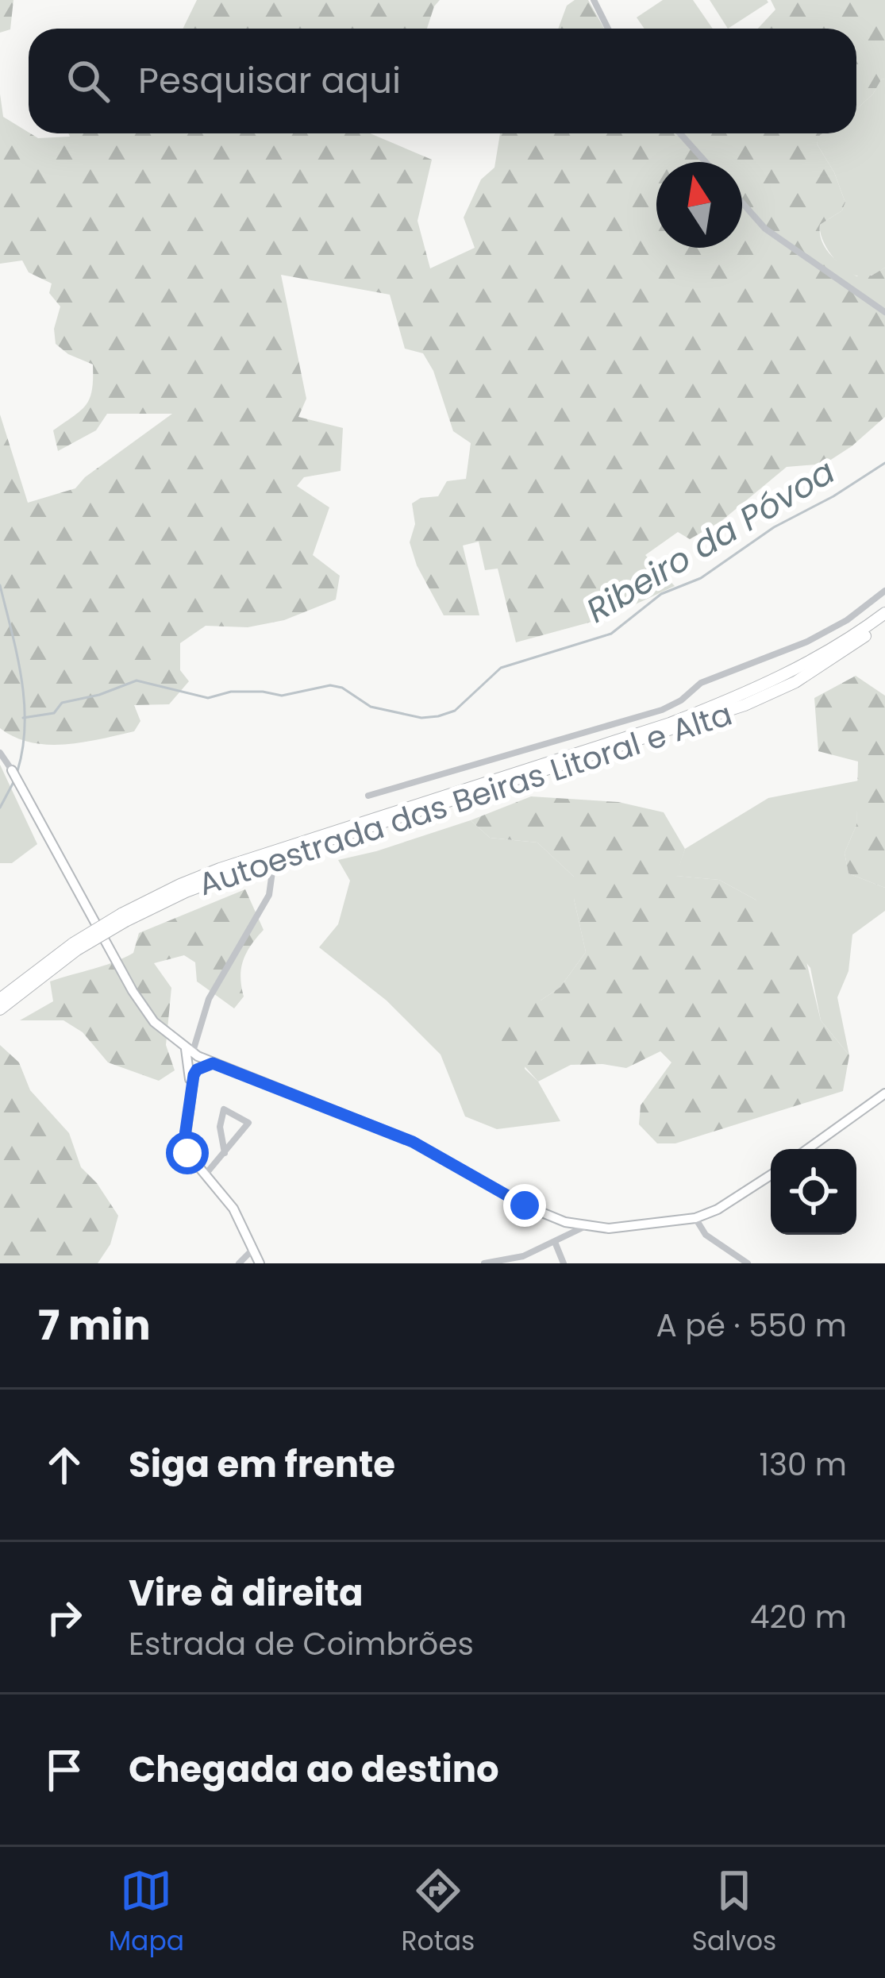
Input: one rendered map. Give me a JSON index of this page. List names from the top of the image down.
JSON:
{
  "streets": {
    "highway": ["Autoestrada das Beiras Litoral e Alta"]
  },
  "water": ["Ribeiro da Póvoa"],
  "north": "top",
  "page": {
    "search": "Pesquisar aqui",
    "heading": ["7 min", "A pé · 550 m"],
    "list": [
      ["Siga em frente", "130 m"],
      ["Vire à direita", "Estrada de Coimbrões", "420 m"],
      "Chegada ao destino"
    ],
    "nav": ["Mapa", "Rotas", "Salvos"]
  }
}
